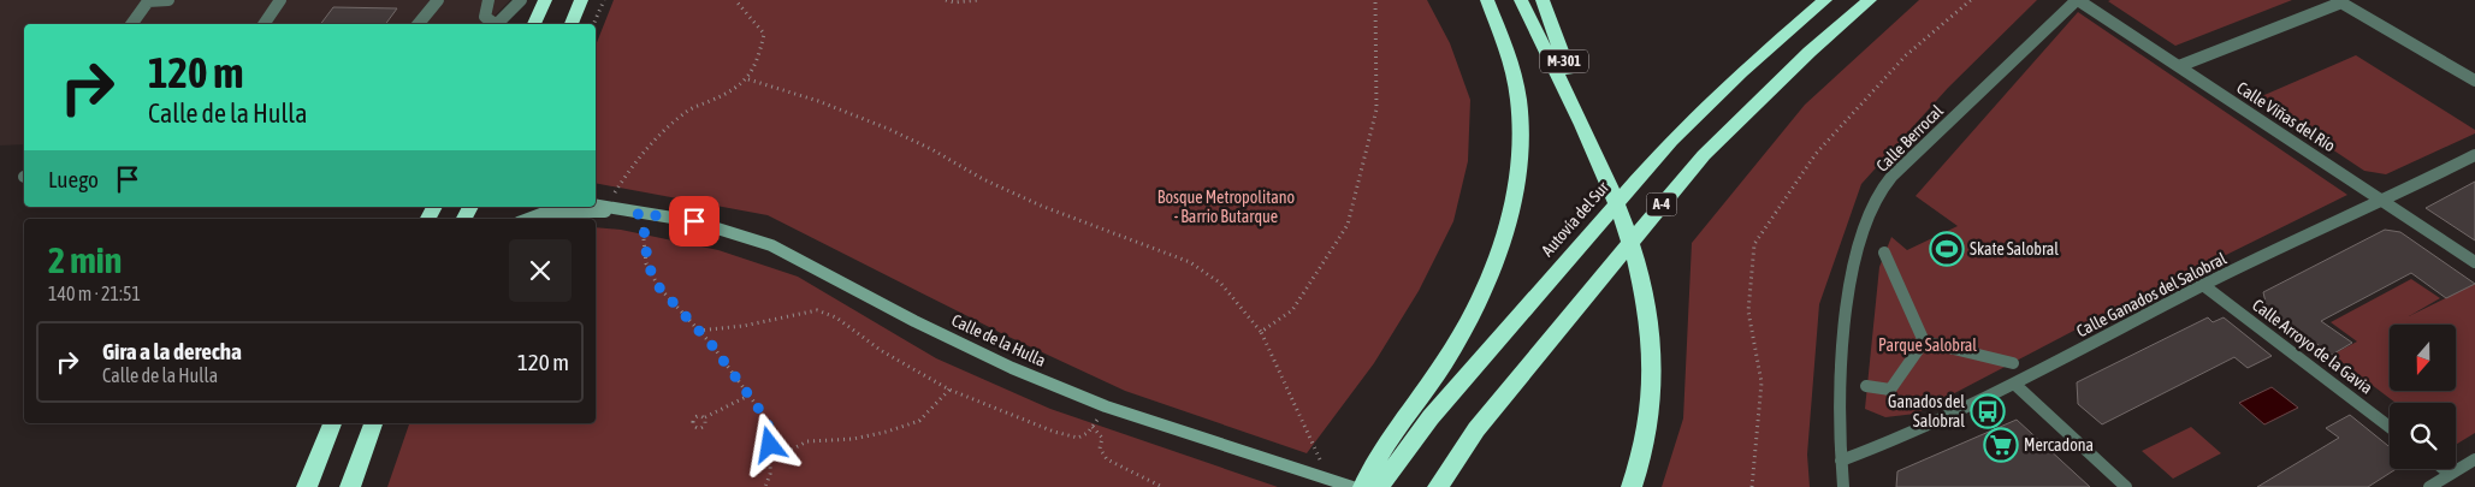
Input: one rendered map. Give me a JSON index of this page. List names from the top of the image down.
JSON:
{
  "streets": {
    "highway": ["M-301", "A-4", "Autovía del Sur"],
    "street": [
      "Calle Viñas del Río",
      "Calle Berrocal",
      "Calle Ganados del Salobral",
      "Calle de la Hulla",
      "Calle Arroyo de la Gavia"
    ]
  },
  "crossings": [
    ["Calle Viñas del Río", "Calle Berrocal"],
    ["Calle Viñas del Río", "Calle Ganados del Salobral"],
    ["Calle Berrocal", "Calle Ganados del Salobral"],
    ["A-4", "Autovía del Sur"],
    ["Calle Ganados del Salobral", "Calle Arroyo de la Gavia"]
  ],
  "parks": ["Bosque Metropolitano - Barrio Butarque", "Parque Salobral"],
  "places": {
    "sports": ["Skate Salobral"],
    "bus stop": ["Ganados del Salobral"],
    "supermarket": ["Mercadona"]
  },
  "north": "bottom",
  "page": {
    "turn": ["120 m", "Calle de la Hulla"],
    "then": "Luego",
    "heading": ["2 min", "140 m · 21:51"],
    "list": [
      {
        "name": "Gira a la derecha",
        "note": "Calle de la Hulla",
        "value": "120 m"
      }
    ]
  }
}
